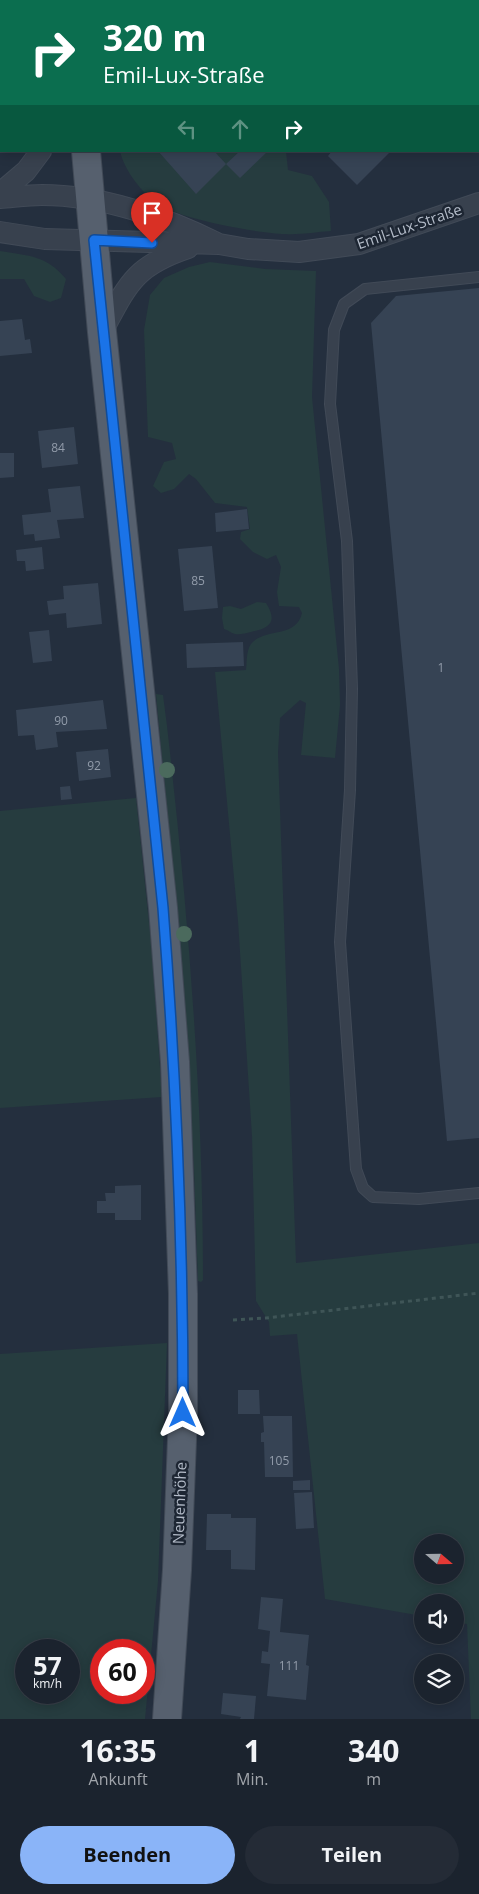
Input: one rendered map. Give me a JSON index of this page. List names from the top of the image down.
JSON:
{
  "streets": {
    "main road": ["Neuenhöhe"],
    "street": ["Emil-Lux-Straße"]
  },
  "crossings": [
    ["Emil-Lux-Straße", "Neuenhöhe"]
  ],
  "house_numbers": [
    "84",
    "85",
    "1",
    "90",
    "92",
    "105",
    "111"
  ],
  "north": "right",
  "page": {
    "turn": ["320 m", "Emil-Lux-Straße"],
    "speed": "57 km/h",
    "limit": "60",
    "eta": [
      "16:35",
      "Ankunft",
      "1",
      "Min.",
      "340",
      "m"
    ],
    "buttons": ["Beenden", "Teilen"]
  }
}
